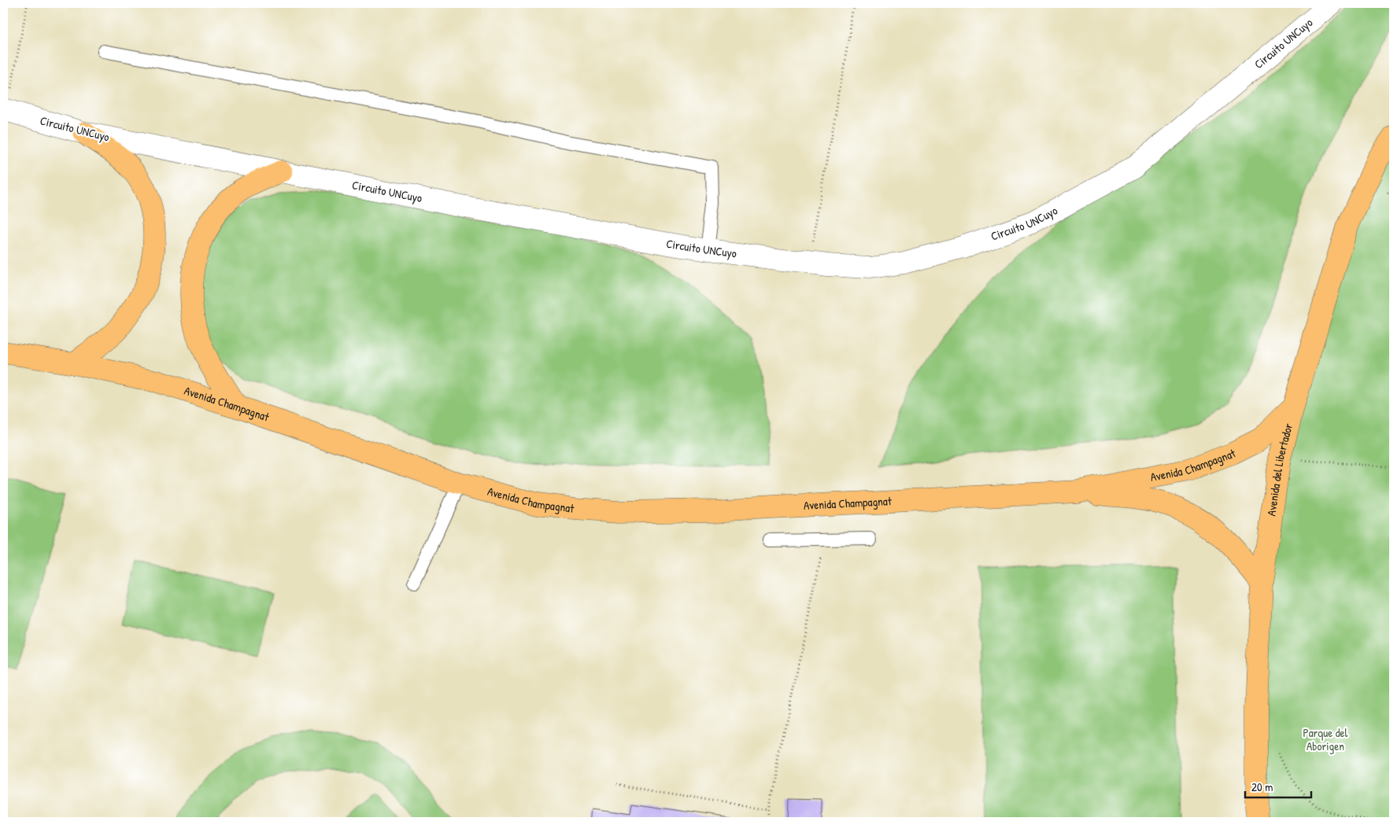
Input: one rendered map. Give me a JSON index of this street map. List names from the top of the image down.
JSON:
{
  "streets": {
    "main road": ["Avenida Champagnat", "Avenida del Libertador"],
    "street": ["Circuito UNCuyo"]
  },
  "crossings": [
    ["Avenida Champagnat", "Avenida del Libertador"]
  ],
  "parks": ["Parque del Aborigen"],
  "scale_bar": "20 m"
}
